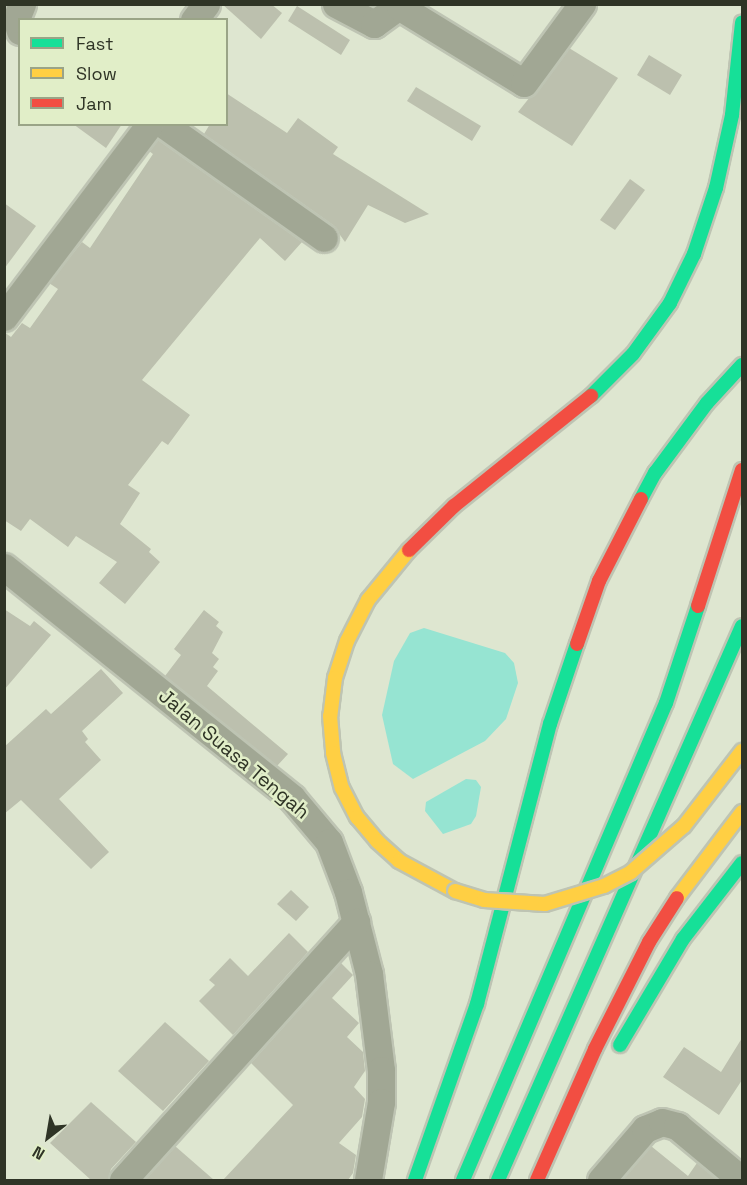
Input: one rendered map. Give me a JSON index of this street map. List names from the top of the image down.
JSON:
{
  "streets": {
    "street": ["Jalan Suasa Tengah"]
  },
  "legend": ["Fast", "Slow", "Jam"],
  "north": "bottom left"
}
